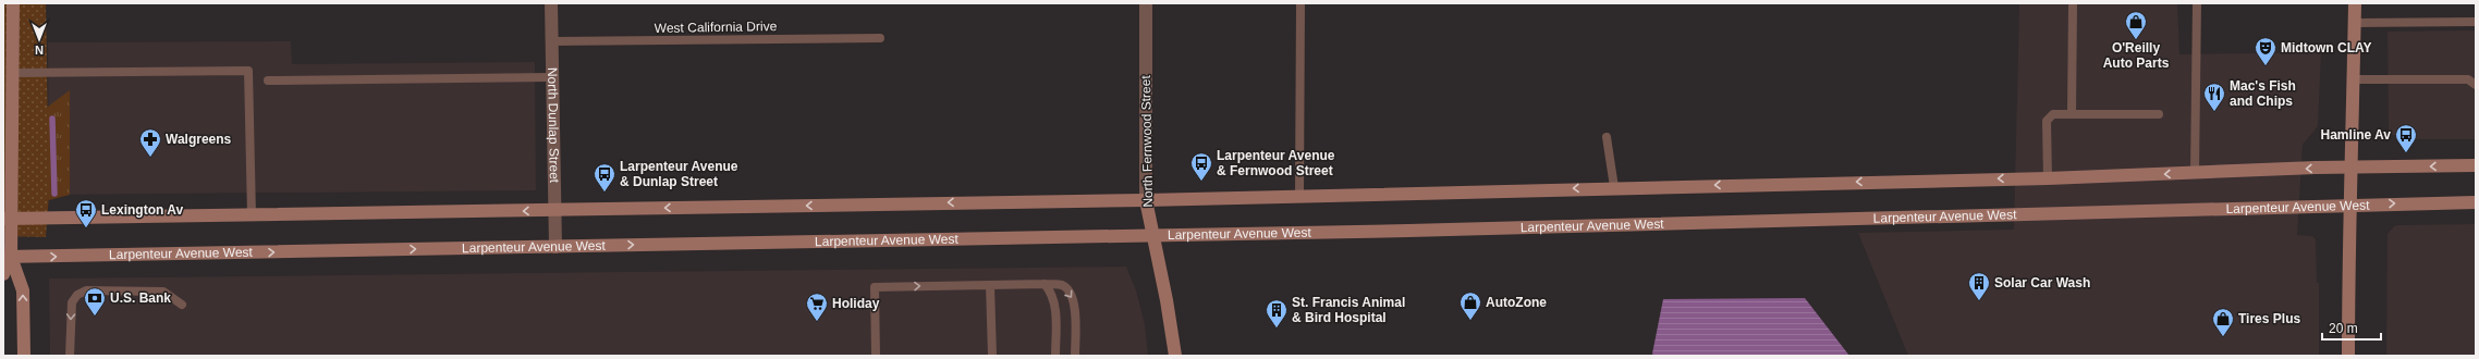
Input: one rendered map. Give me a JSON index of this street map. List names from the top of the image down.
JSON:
{
  "streets": {
    "main road": ["North Fernwood Street", "Larpenteur Avenue West"],
    "street": ["North Dunlap Street"],
    "lane": ["West California Drive"]
  },
  "crossings": [
    ["West California Drive", "North Dunlap Street"],
    ["North Dunlap Street", "Larpenteur Avenue West"],
    ["North Fernwood Street", "Larpenteur Avenue West"]
  ],
  "places": {
    "shop": ["O'Reilly Auto Parts", "AutoZone", "Tires Plus"],
    "theatre": ["Midtown CLAY"],
    "restaurant": ["Mac's Fish and Chips"],
    "bus stop": [
      "Hamline Av",
      "Larpenteur Avenue & Fernwood Street",
      "Larpenteur Avenue & Dunlap Street",
      "Lexington Av"
    ],
    "pharmacy": ["Walgreens"],
    "building": ["Solar Car Wash", "St. Francis Animal & Bird Hospital"],
    "bank": ["U.S. Bank"],
    "supermarket": ["Holiday"]
  },
  "scale_bar": "20 m",
  "north": "bottom"
}
